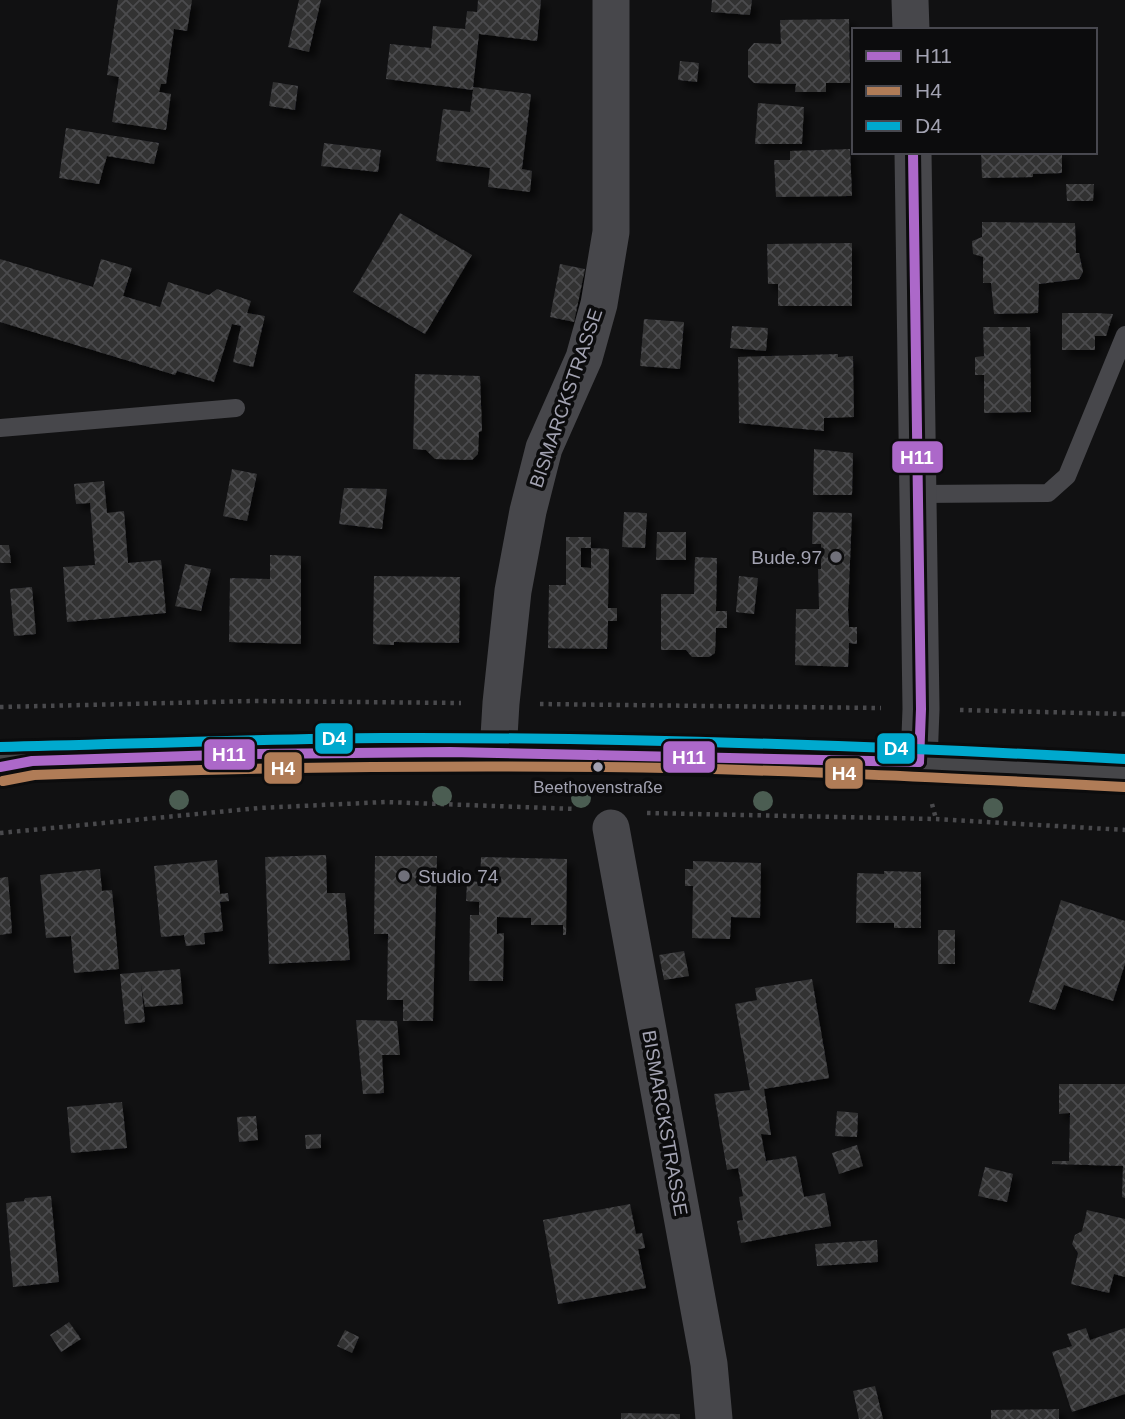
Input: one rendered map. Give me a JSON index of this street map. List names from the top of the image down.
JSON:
{
  "streets": {
    "street": ["BISMARCKSTRASSE"]
  },
  "places": ["Bude.97", "Beethovenstraße", "Studio 74"],
  "lines": ["transit line H11", "transit line D4", "transit line H4"],
  "legend": ["H11", "H4", "D4"]
}
